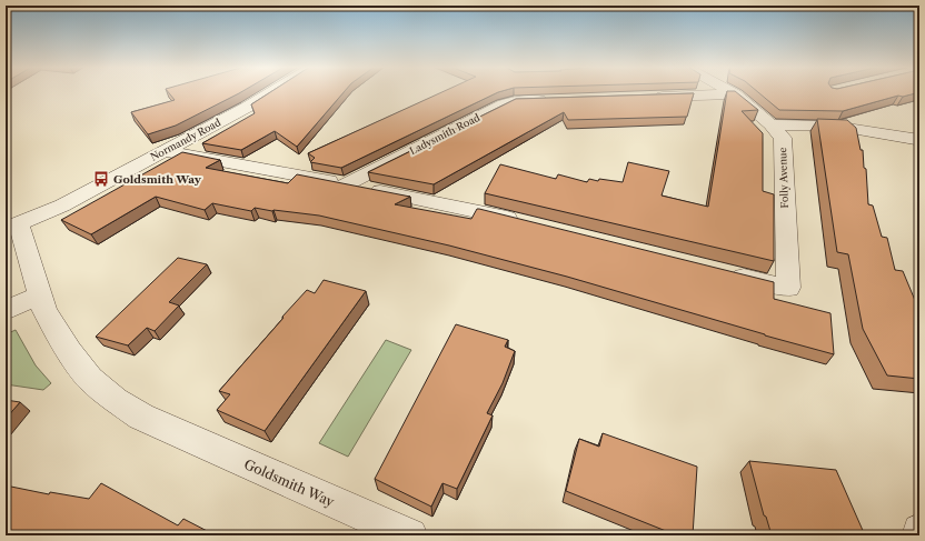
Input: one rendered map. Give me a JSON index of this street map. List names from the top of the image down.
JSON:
{
  "streets": {
    "street": [
      "Ladysmith Road",
      "Normandy Road",
      "Folly Avenue",
      "Goldsmith Way"
    ]
  },
  "crossings": [
    ["Normandy Road", "Goldsmith Way"]
  ],
  "places": {
    "bus stop": ["Goldsmith Way"]
  }
}
